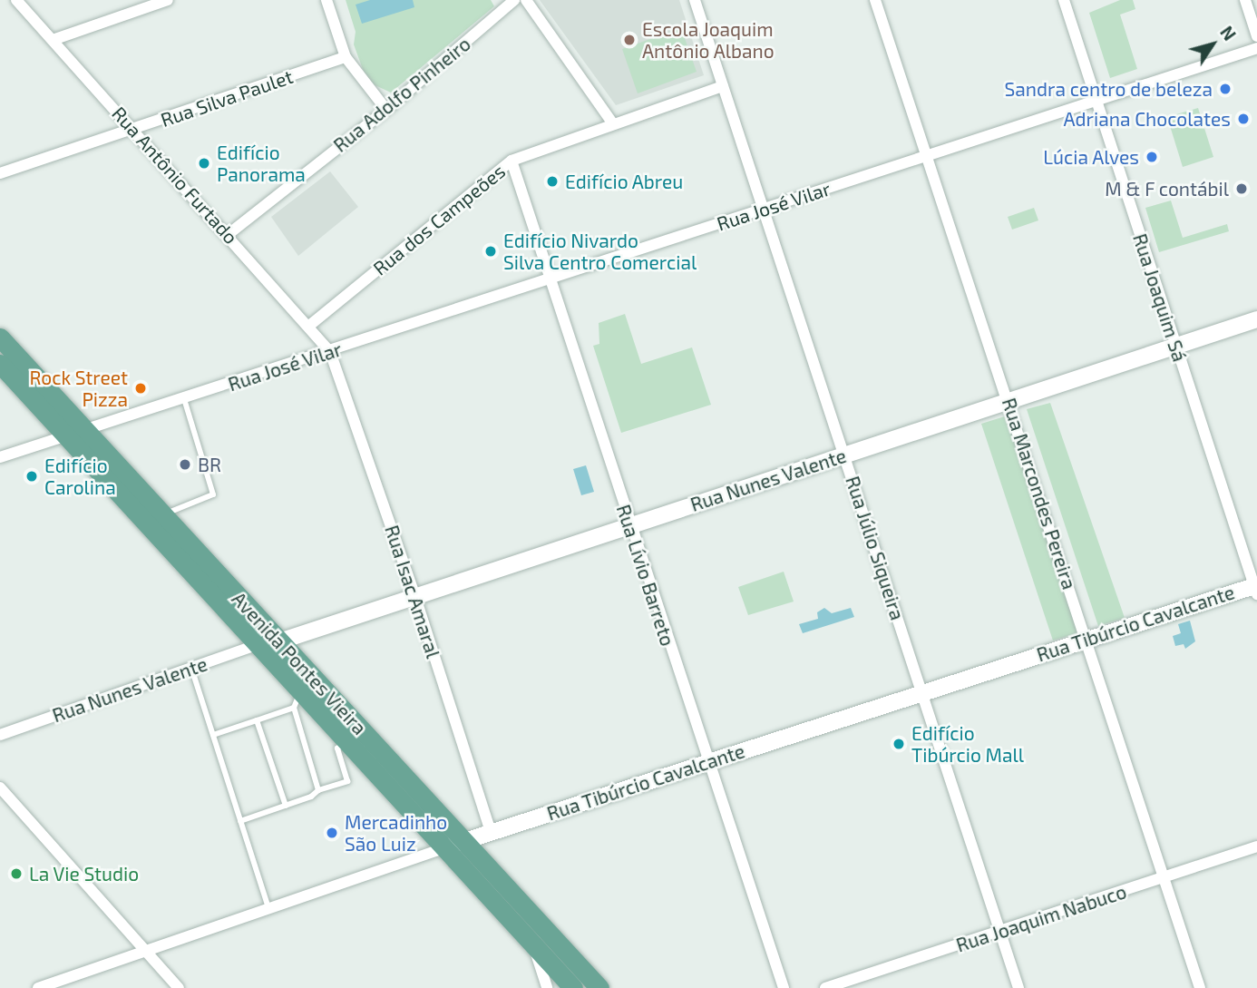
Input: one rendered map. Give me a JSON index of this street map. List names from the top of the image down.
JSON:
{
  "streets": {
    "main road": ["Avenida Pontes Vieira"],
    "street": [
      "Rua Adolfo Pinheiro",
      "Rua Silva Paulet",
      "Rua Antônio Furtado",
      "Rua José Vilar",
      "Rua dos Campeões",
      "Rua Joaquim Sá",
      "Rua Nunes Valente",
      "Rua Marcondes Pereira",
      "Rua Júlio Siqueira",
      "Rua Lívio Barreto",
      "Rua Isac Amaral",
      "Rua Tibúrcio Cavalcante",
      "Rua Joaquim Nabuco"
    ]
  },
  "crossings": [
    ["Rua Adolfo Pinheiro", "Rua Antônio Furtado"],
    ["Rua Silva Paulet", "Rua Antônio Furtado"],
    ["Rua Antônio Furtado", "Rua José Vilar"],
    ["Rua Antônio Furtado", "Rua dos Campeões"],
    ["Rua Antônio Furtado", "Rua Isac Amaral"],
    ["Rua José Vilar", "Rua Joaquim Sá"],
    ["Rua José Vilar", "Rua Marcondes Pereira"],
    ["Rua José Vilar", "Rua Júlio Siqueira"],
    ["Rua José Vilar", "Rua Lívio Barreto"],
    ["Rua José Vilar", "Rua Isac Amaral"],
    ["Rua José Vilar", "Avenida Pontes Vieira"],
    ["Rua dos Campeões", "Rua Júlio Siqueira"],
    ["Rua dos Campeões", "Rua Lívio Barreto"],
    ["Rua Joaquim Sá", "Rua Nunes Valente"],
    ["Rua Joaquim Sá", "Rua Tibúrcio Cavalcante"],
    ["Rua Nunes Valente", "Rua Marcondes Pereira"],
    ["Rua Nunes Valente", "Rua Júlio Siqueira"],
    ["Rua Nunes Valente", "Rua Lívio Barreto"],
    ["Rua Nunes Valente", "Rua Isac Amaral"],
    ["Rua Nunes Valente", "Avenida Pontes Vieira"],
    ["Rua Marcondes Pereira", "Rua Tibúrcio Cavalcante"],
    ["Rua Marcondes Pereira", "Rua Joaquim Nabuco"],
    ["Rua Júlio Siqueira", "Rua Tibúrcio Cavalcante"],
    ["Rua Júlio Siqueira", "Rua Joaquim Nabuco"],
    ["Rua Lívio Barreto", "Rua Tibúrcio Cavalcante"],
    ["Rua Isac Amaral", "Rua Tibúrcio Cavalcante"],
    ["Rua Tibúrcio Cavalcante", "Avenida Pontes Vieira"]
  ],
  "places": [
    "Escola Joaquim Antônio Albano",
    "Sandra centro de beleza",
    "Adriana Chocolates",
    "Lúcia Alves",
    "Edifício Panorama",
    "Edifício Abreu",
    "M & F contábil",
    "Edifício Nivardo Silva Centro Comercial",
    "Rock Street Pizza",
    "BR",
    "Edifício Carolina",
    "Edifício Tibúrcio Mall",
    "Mercadinho São Luiz",
    "La Vie Studio"
  ],
  "north": "top right"
}
